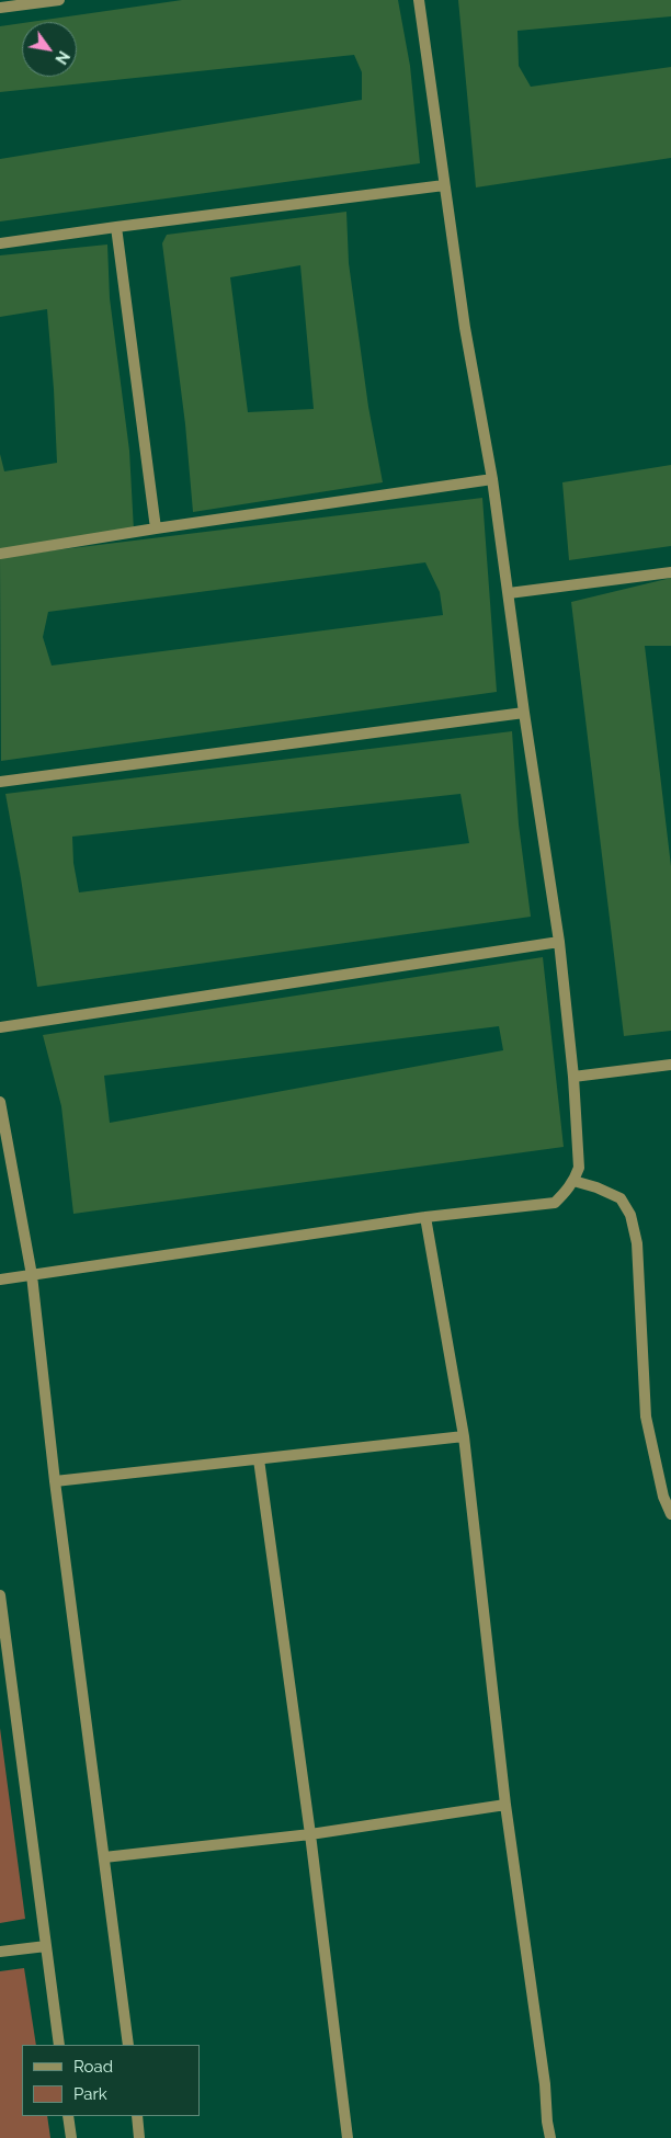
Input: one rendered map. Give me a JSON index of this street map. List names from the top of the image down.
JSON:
{
  "legend": ["Road", "Park"],
  "north": "bottom right"
}
